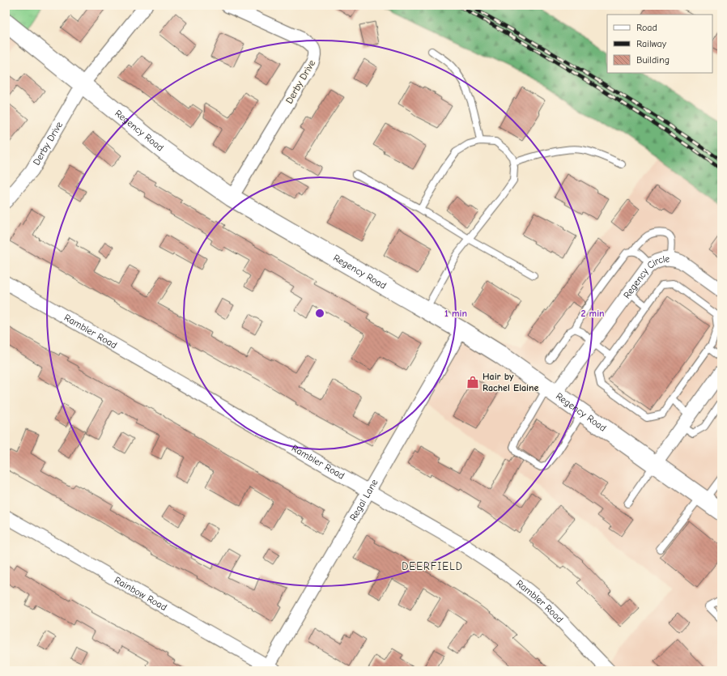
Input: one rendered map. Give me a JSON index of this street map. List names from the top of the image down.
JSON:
{
  "streets": {
    "street": [
      "Derby Drive",
      "Regency Road",
      "Regency Circle",
      "Rambler Road",
      "Regal Lane",
      "Rainbow Road"
    ]
  },
  "crossings": [
    ["Derby Drive", "Regency Road"],
    ["Regency Road", "Regency Circle"],
    ["Regency Road", "Regal Lane"],
    ["Rambler Road", "Regal Lane"],
    ["Regal Lane", "Rainbow Road"]
  ],
  "districts": ["DEERFIELD"],
  "places": {
    "shop": ["Hair by Rachel Elaine"]
  },
  "legend": ["Road", "Railway", "Building"],
  "rings": ["1 min", "2 min"]
}
